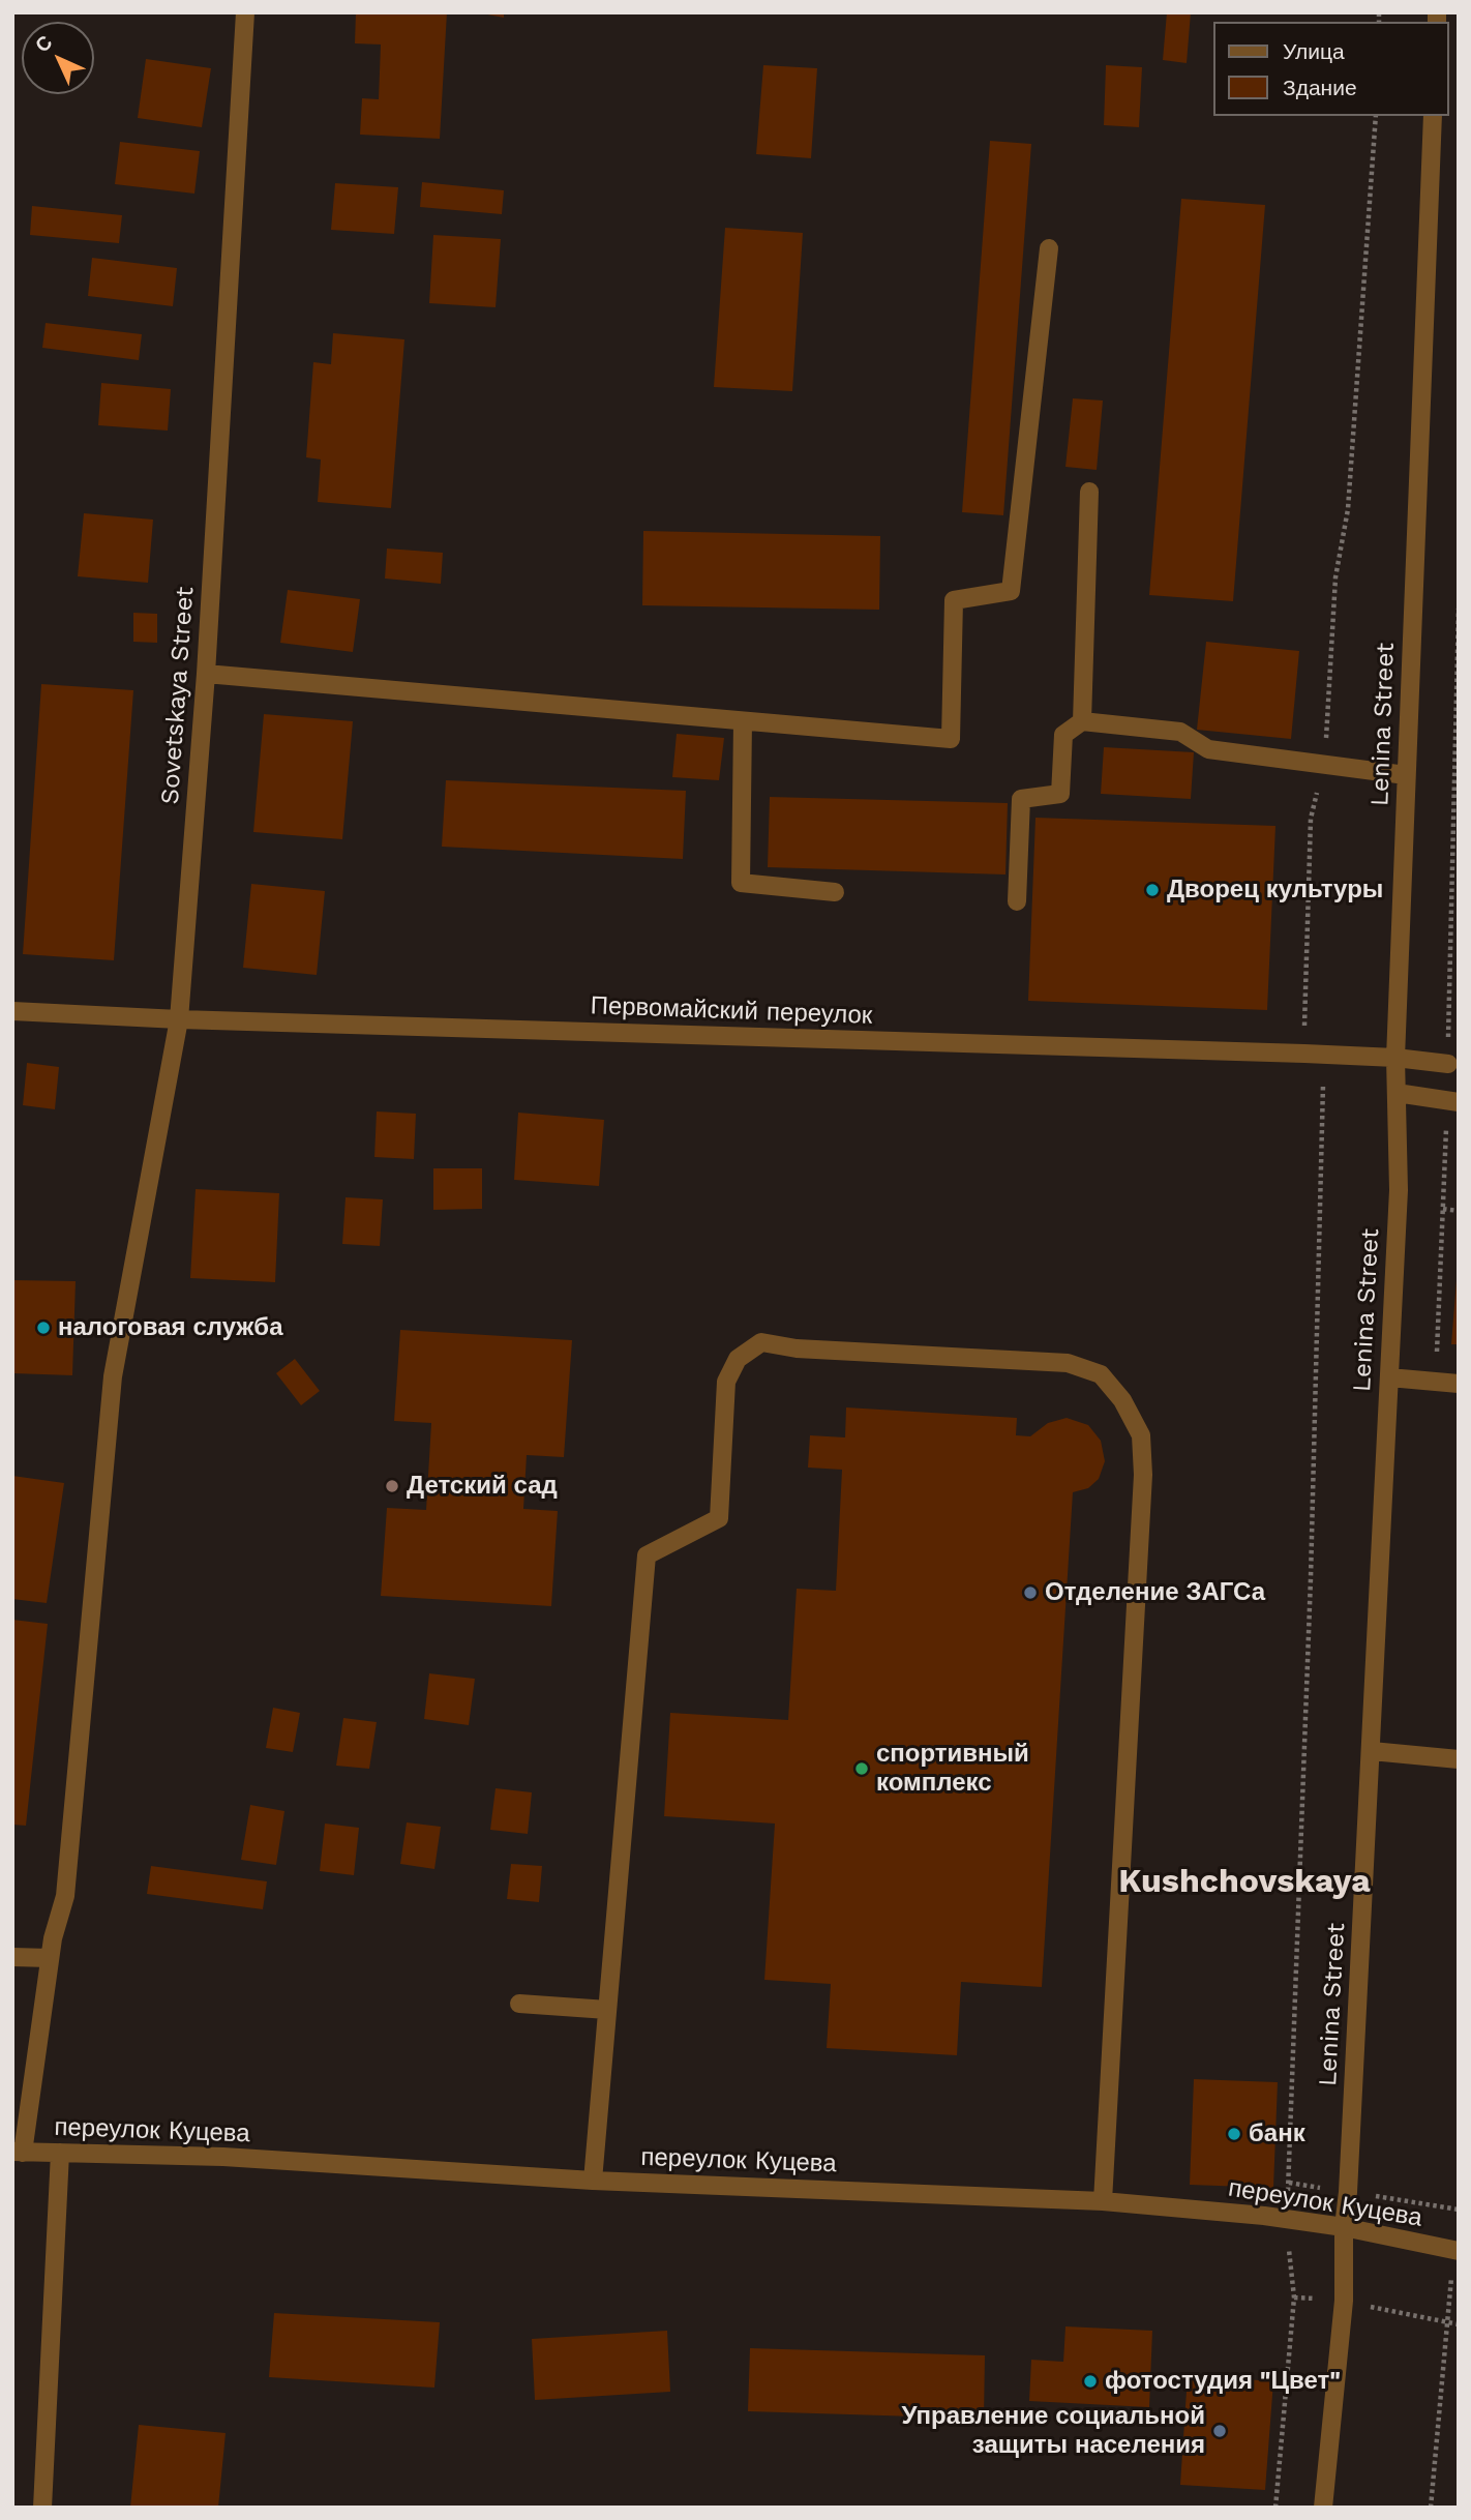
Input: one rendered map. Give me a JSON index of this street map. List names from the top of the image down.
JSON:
{
  "streets": {
    "street": [
      "Sovetskaya Street",
      "Lenina Street",
      "Первомайский переулок",
      "переулок Куцева"
    ]
  },
  "crossings": [
    ["Sovetskaya Street", "Первомайский переулок"],
    ["Lenina Street", "Первомайский переулок"],
    ["Lenina Street", "переулок Куцева"]
  ],
  "districts": ["Kushchovskaya"],
  "places": [
    "Дворец культуры",
    "налоговая служба",
    "Детский сад",
    "Отделение ЗАГСа",
    "спортивный комплекс",
    "банк",
    "фотостудия \"Цвет\"",
    "Управление социальной защиты населения"
  ],
  "legend": ["Улица", "Здание"],
  "north": "top left"
}
